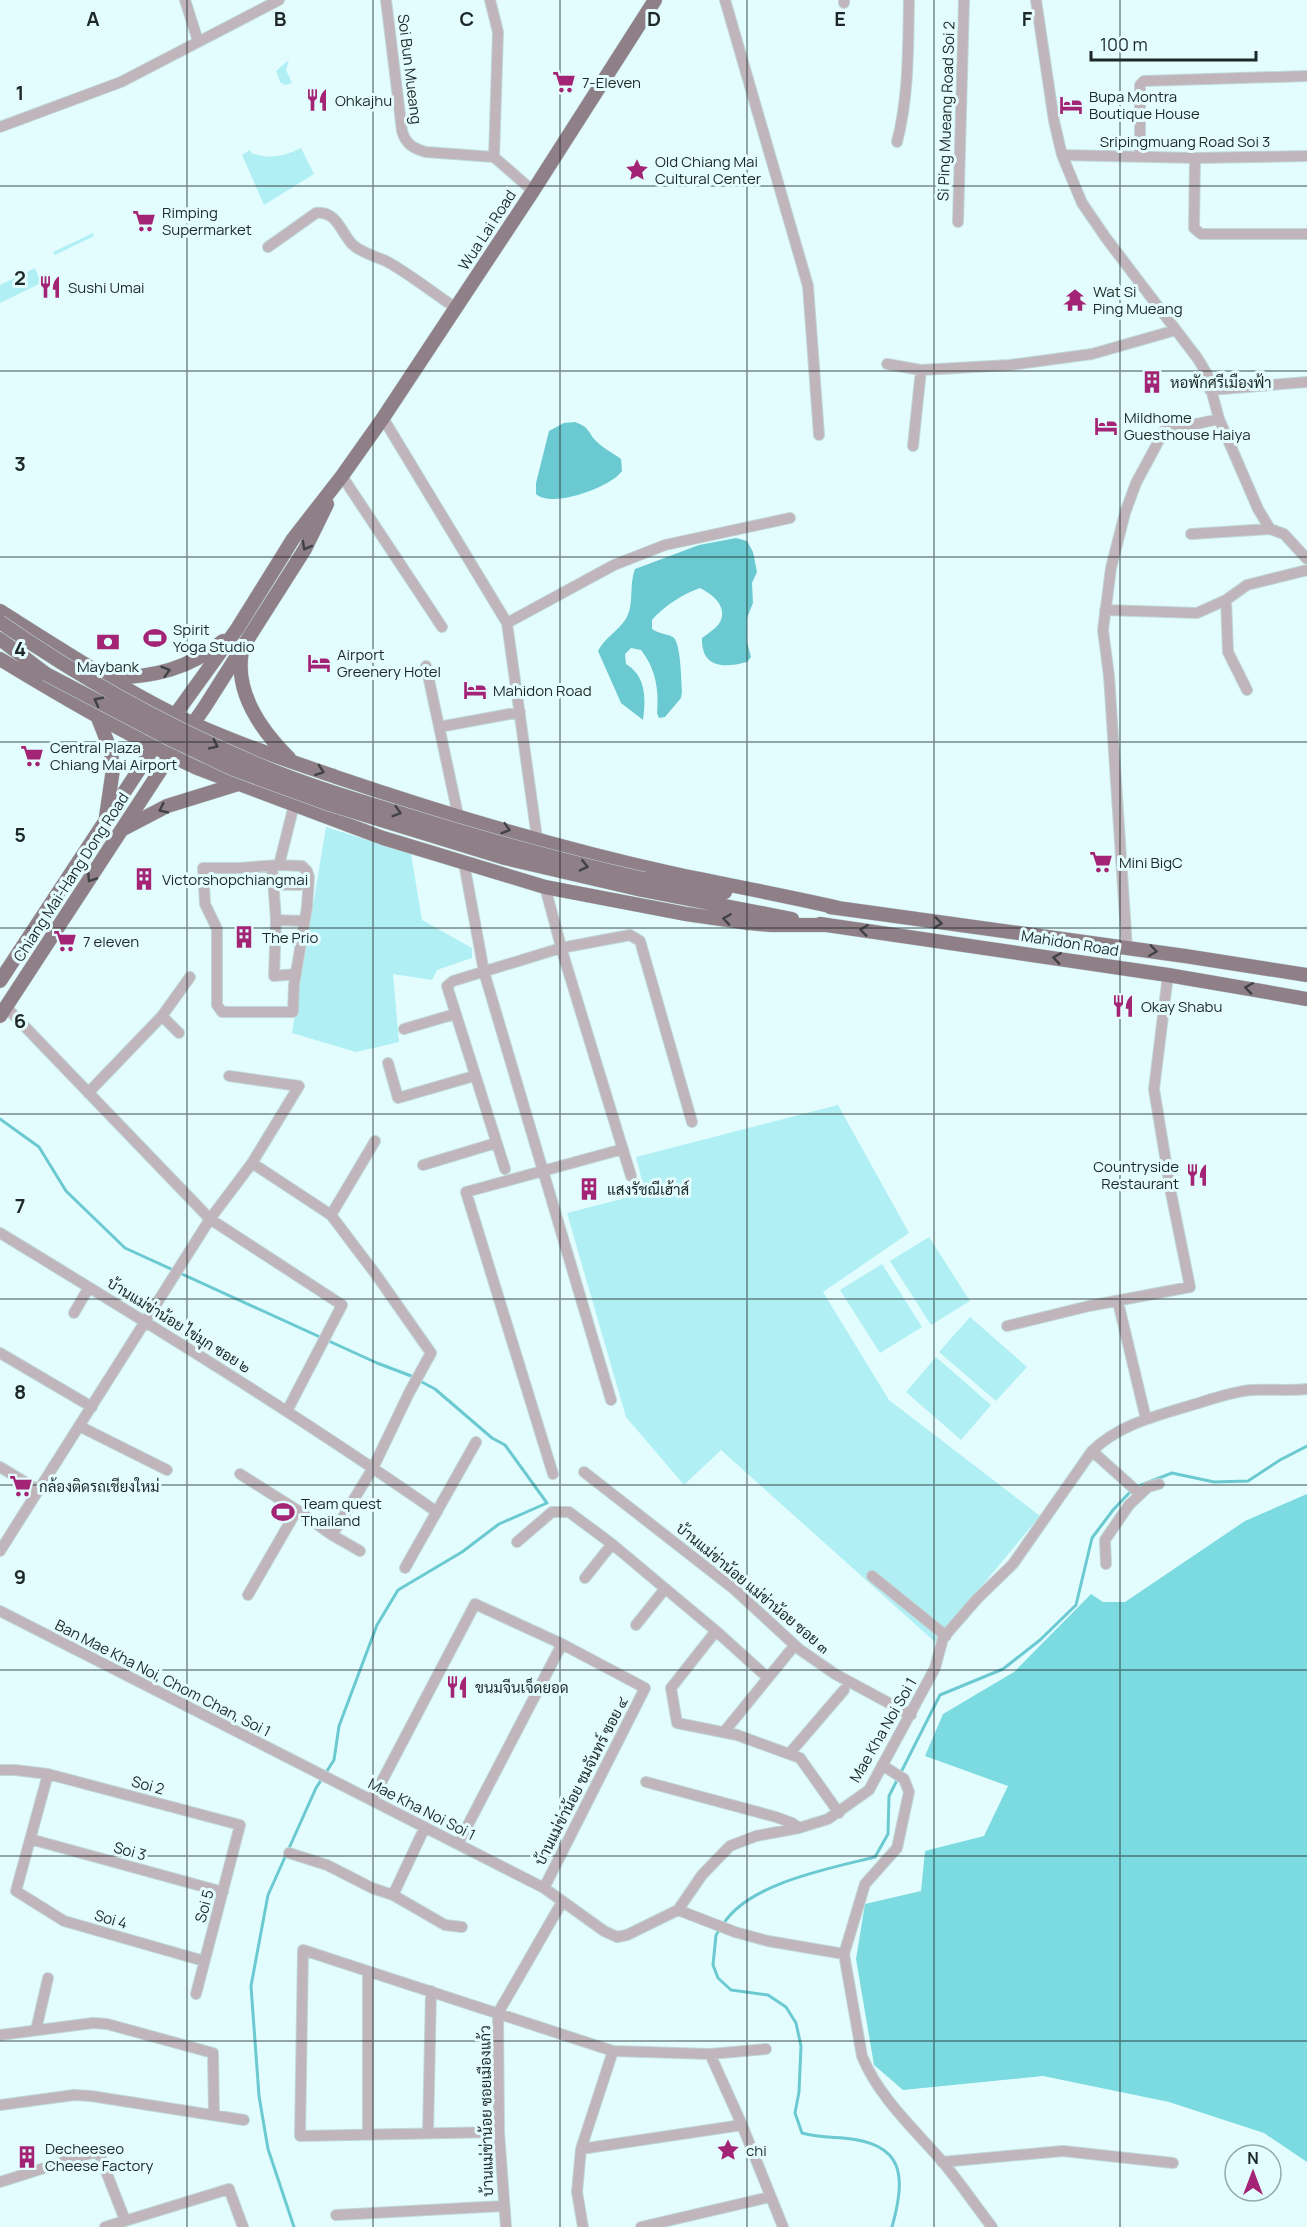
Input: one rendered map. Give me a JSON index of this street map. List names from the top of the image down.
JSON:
{
  "streets": {
    "main road": ["Wua Lai Road", "Chiang Mai-Hang Dong Road", "Mahidon Road"],
    "street": [
      "Soi Bun Mueang",
      "Si Ping Mueang Road Soi 2",
      "Sripingmuang Road Soi 3",
      "บ้านแม่ข่าน้อย ไข่มุก ซอย ๒",
      "บ้านแม่ข่าน้อย แม่ข่าน้อย ซอย ๓",
      "Ban Mae Kha Noi, Chom Chan, Soi 1",
      "Mae Kha Noi Soi 1",
      "บ้านแม่ข่าน้อย ชมจันทร์ ซอย ๔",
      "Soi 2",
      "Soi 3",
      "Soi 5",
      "Soi 4",
      "บ้านแม่ข่าน้อย ซอยเมืองแก้ว"
    ]
  },
  "crossings": [
    ["Wua Lai Road", "Chiang Mai-Hang Dong Road"],
    ["Wua Lai Road", "Mahidon Road"],
    ["Chiang Mai-Hang Dong Road", "Mahidon Road"],
    ["บ้านแม่ข่าน้อย แม่ข่าน้อย ซอย ๓", "Mae Kha Noi Soi 1"],
    ["Ban Mae Kha Noi, Chom Chan, Soi 1", "Mae Kha Noi Soi 1"],
    ["Mae Kha Noi Soi 1", "บ้านแม่ข่าน้อย ชมจันทร์ ซอย ๔"],
    ["Mae Kha Noi Soi 1", "บ้านแม่ข่าน้อย ซอยเมืองแก้ว"],
    ["Soi 2", "Soi 5"],
    ["Soi 3", "Soi 5"],
    ["Soi 3", "Soi 4"],
    ["Soi 5", "Soi 4"]
  ],
  "places": {
    "supermarket": [
      "7-Eleven",
      "Rimping Supermarket",
      "Central Plaza Chiang Mai Airport",
      "Mini BigC",
      "7 eleven",
      "กล้องติดรถเชียงใหม่"
    ],
    "restaurant": [
      "Ohkajhu",
      "Sushi Umai",
      "Okay Shabu",
      "Countryside Restaurant",
      "ขนมจีนเจ็ดยอด"
    ],
    "hotel": [
      "Bupa Montra Boutique House",
      "Mildhome Guesthouse Haiya",
      "Airport Greenery Hotel",
      "Mahidon Road"
    ],
    "place": ["Old Chiang Mai Cultural Center", "chi"],
    "temple": ["Wat Si Ping Mueang"],
    "building": [
      "หอพักศรีเมืองฟ้า",
      "Victorshopchiangmai",
      "The Prio",
      "แสงรัชณีเฮ้าส์",
      "Decheeseo Cheese Factory"
    ],
    "sports": ["Spirit Yoga Studio", "Team quest Thailand"],
    "bank": ["Maybank"]
  },
  "scale_bar": "100 m",
  "north": "top",
  "grid": {
    "columns": [
      "A",
      "B",
      "C",
      "D",
      "E",
      "F"
    ],
    "rows": [
      "1",
      "2",
      "3",
      "4",
      "5",
      "6",
      "7",
      "8",
      "9"
    ]
  }
}
